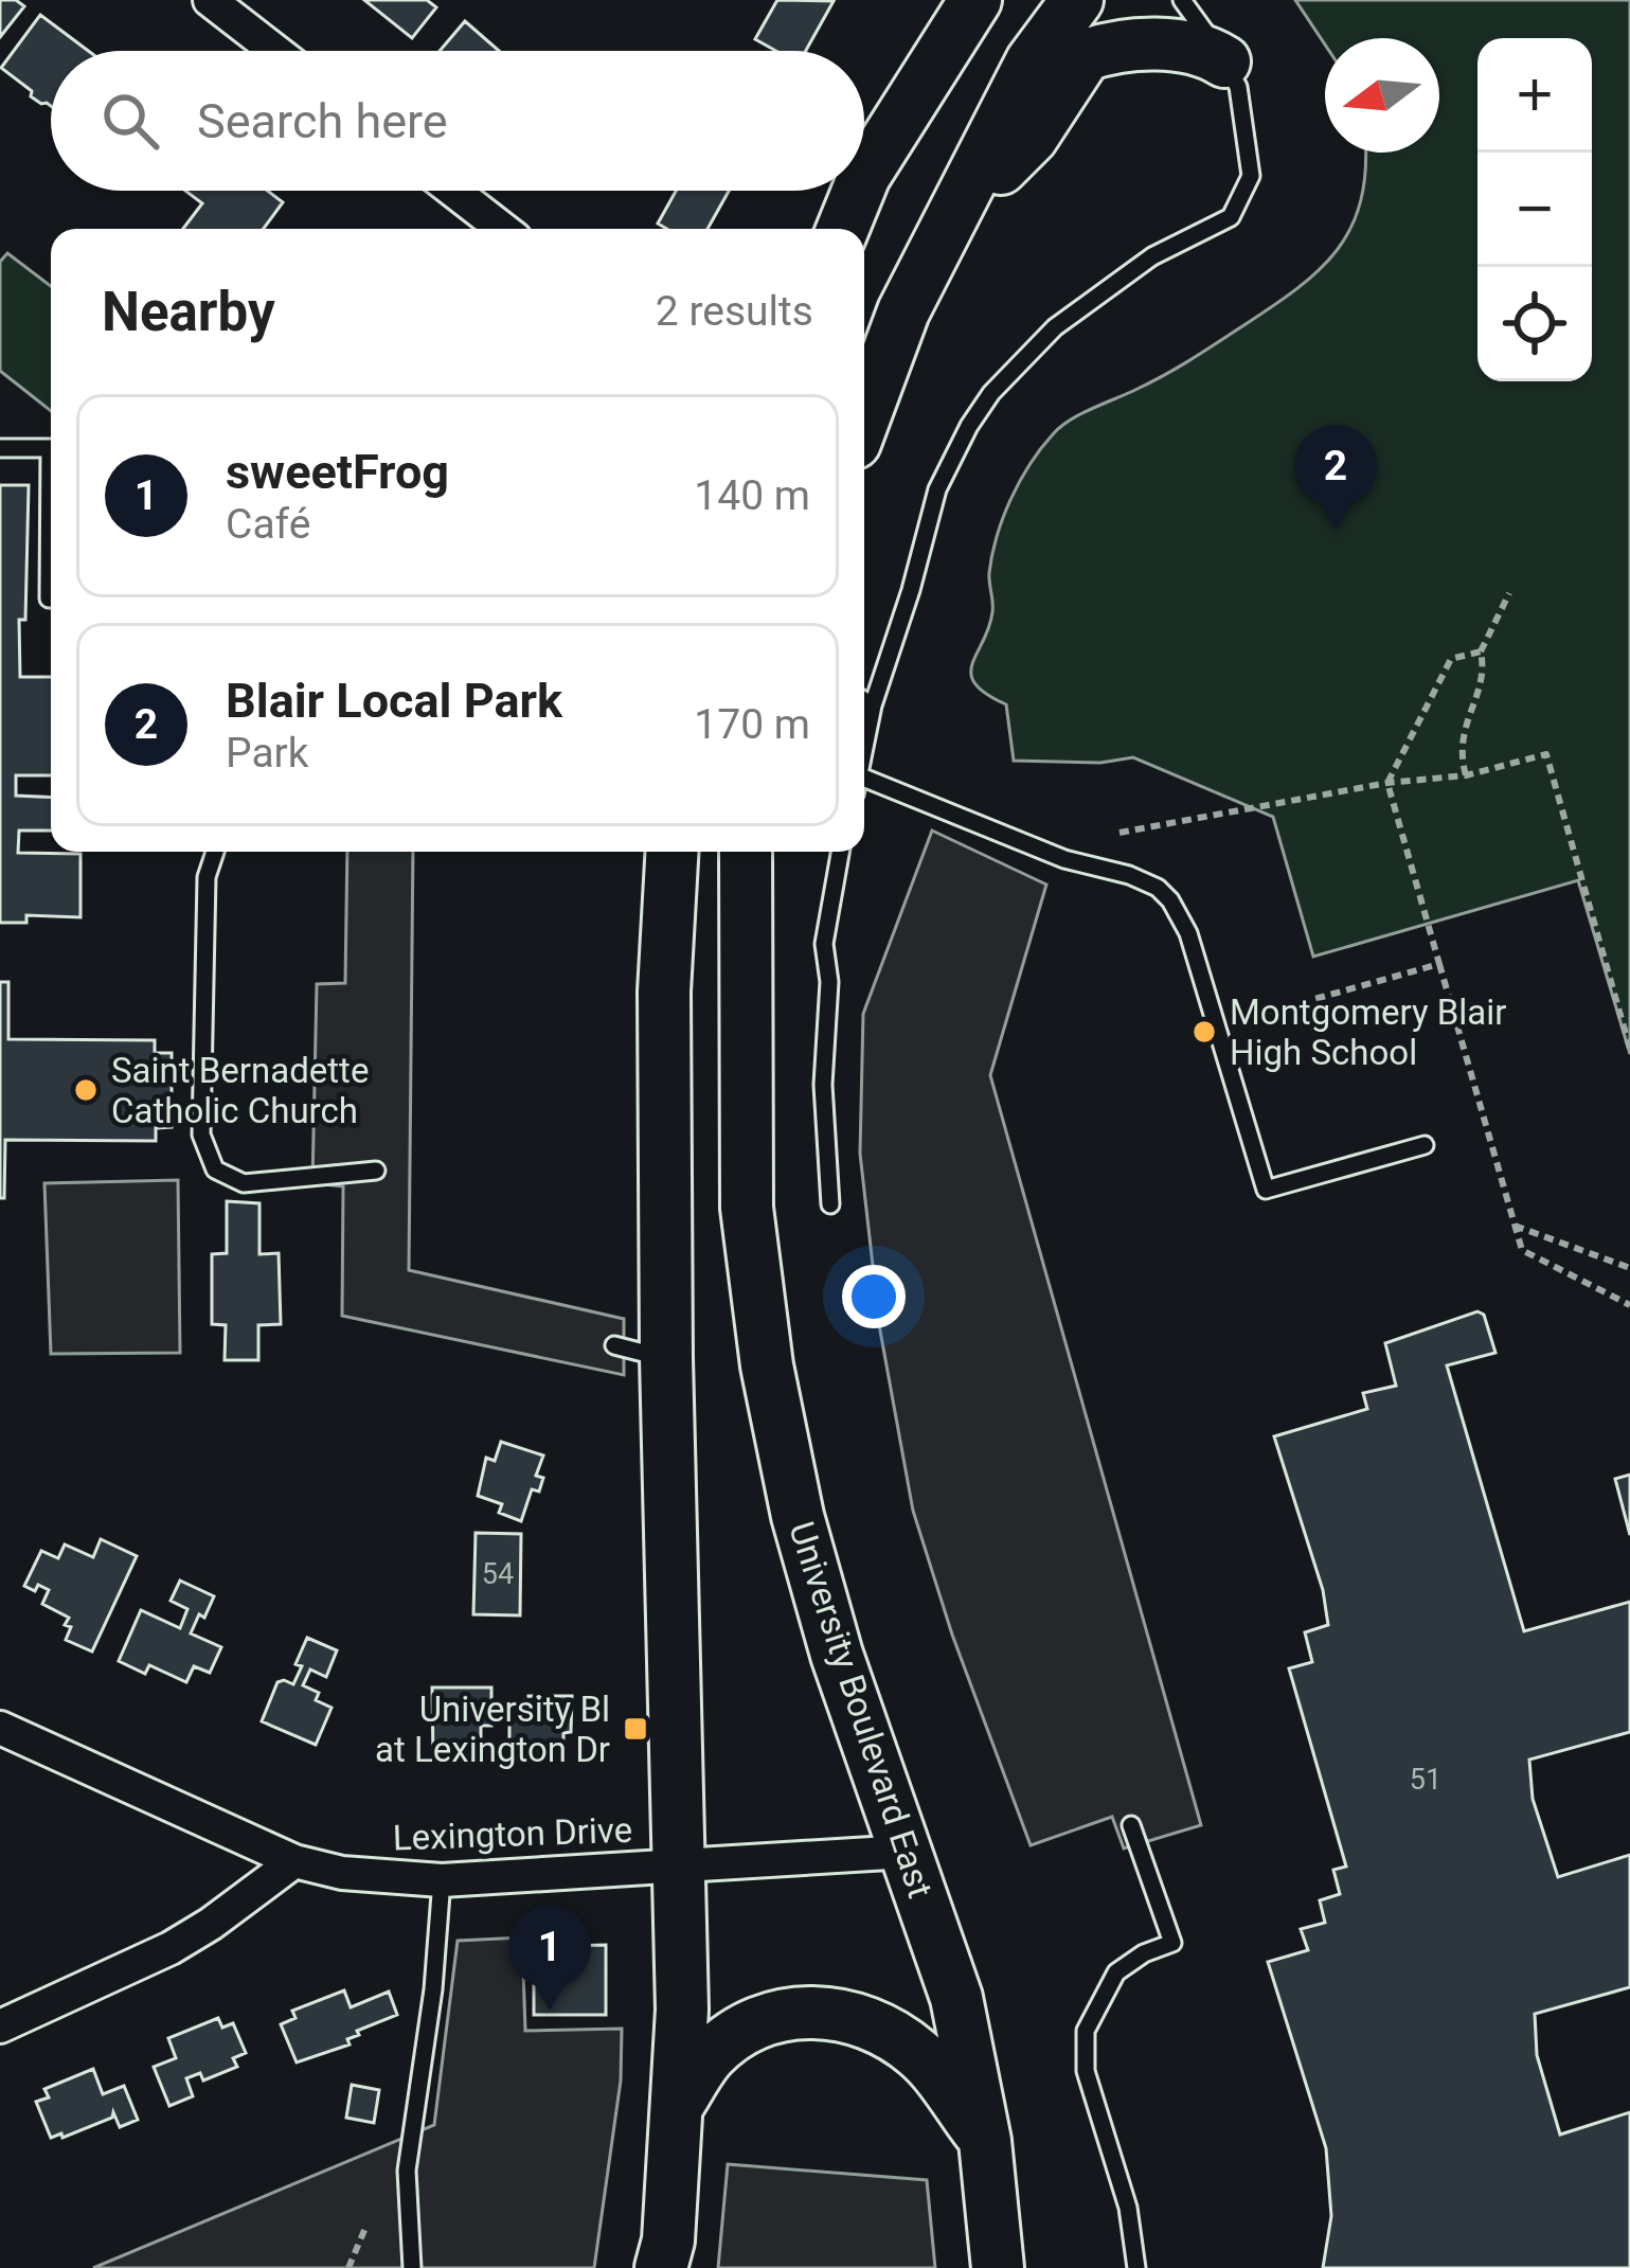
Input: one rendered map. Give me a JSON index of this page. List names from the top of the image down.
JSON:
{
  "streets": {
    "main road": ["University Boulevard East"],
    "street": ["Lexington Drive"]
  },
  "crossings": [
    ["University Boulevard East", "Lexington Drive"]
  ],
  "places": {
    "other": ["Montgomery Blair High School", "Saint Bernadette Catholic Church"],
    "transit": ["University Bl at Lexington Dr"]
  },
  "house_numbers": ["54", "51"],
  "north": "left",
  "page": {
    "map_buttons": ["+", "−"],
    "search": "Search here",
    "heading": ["Nearby", "2 results"],
    "list": [
      {
        "mark": "1",
        "name": "sweetFrog",
        "note": "Café",
        "value": "140 m"
      },
      {
        "mark": "2",
        "name": "Blair Local Park",
        "note": "Park",
        "value": "170 m"
      }
    ],
    "pins": ["2", "1"]
  }
}
